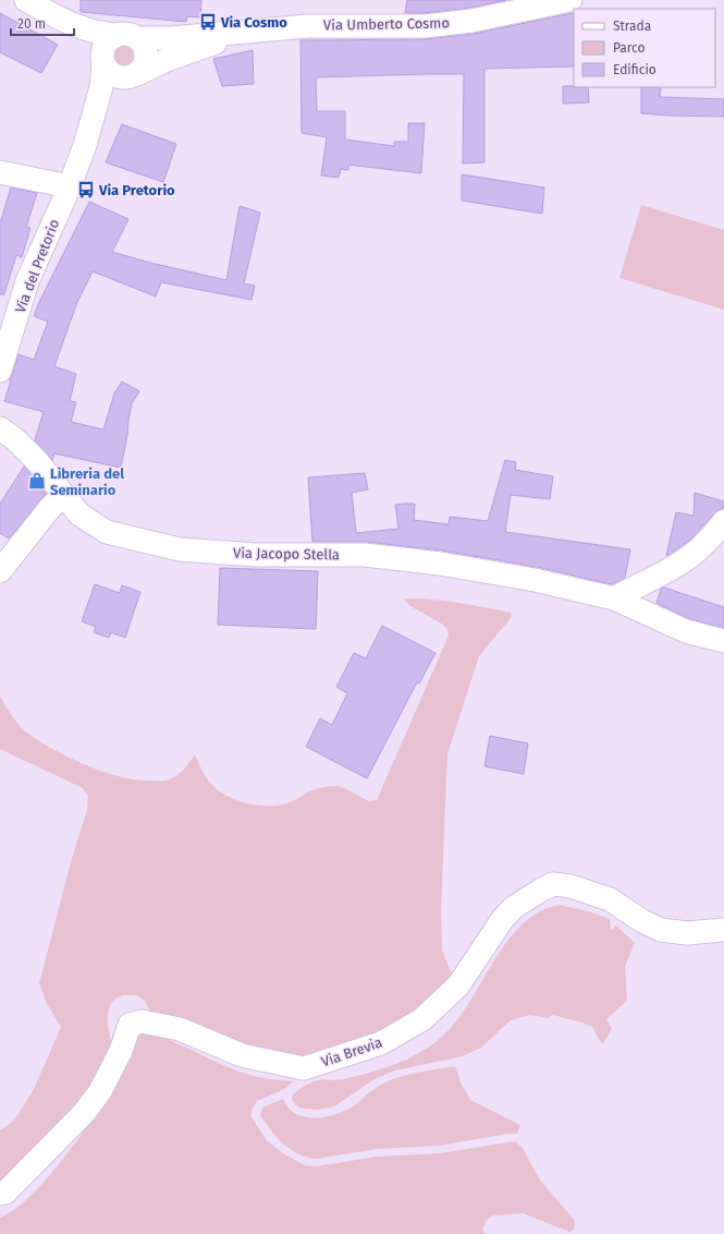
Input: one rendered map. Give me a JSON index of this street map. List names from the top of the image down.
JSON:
{
  "streets": {
    "street": [
      "Via Umberto Cosmo",
      "Via del Pretorio",
      "Via Jacopo Stella",
      "Via Brevia"
    ]
  },
  "crossings": [
    ["Via Umberto Cosmo", "Via del Pretorio"]
  ],
  "places": {
    "bus stop": ["Via Cosmo", "Via Pretorio"],
    "shop": ["Libreria del Seminario"]
  },
  "legend": ["Strada", "Parco", "Edificio"],
  "scale_bar": "20 m"
}
